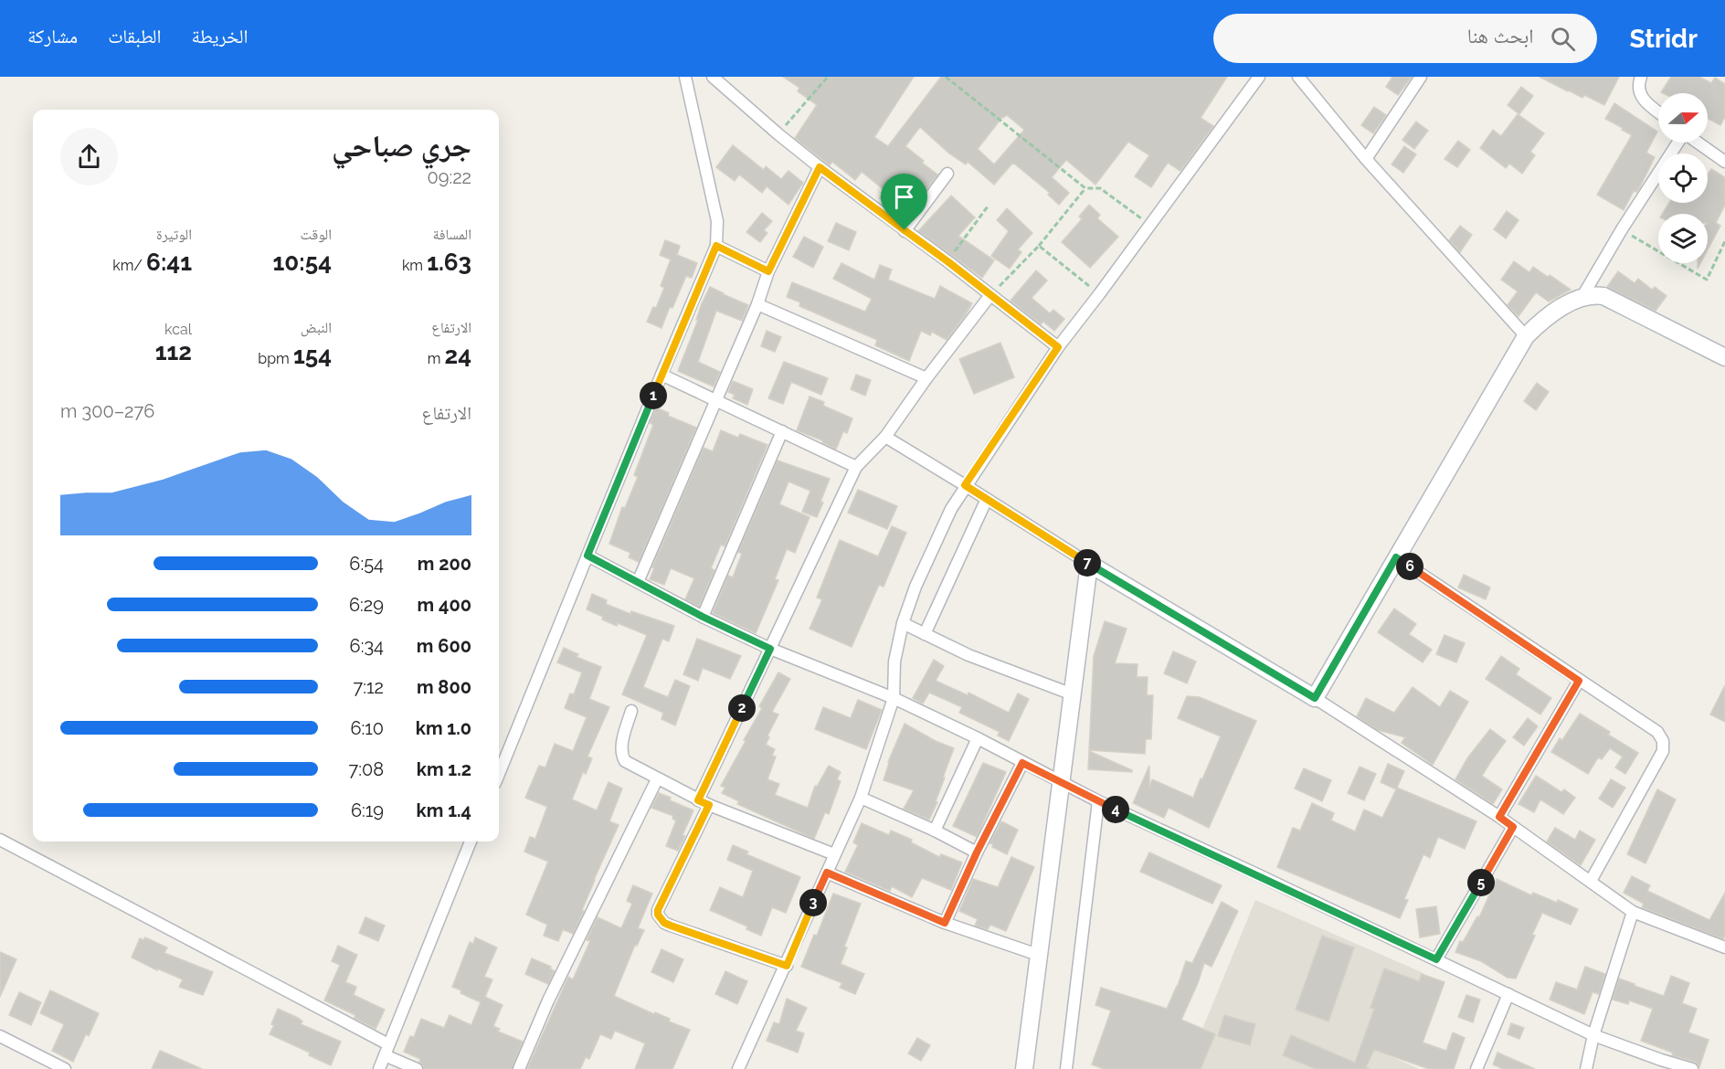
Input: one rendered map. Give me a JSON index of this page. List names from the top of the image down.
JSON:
{
  "north": "right",
  "page": {
    "header": "Stridr",
    "search": "ابحث هنا",
    "nav": ["الخريطة", "الطبقات", "مشاركة"],
    "heading": ["جري صباحي", "09:22"],
    "stats": [
      ["المسافة", "1.63 km"],
      ["الوقت", "10:54"],
      ["الوتيرة", "6:41 /km"],
      ["الارتفاع", "24 m"],
      ["النبض", "154 bpm"],
      ["kcal", "112"]
    ],
    "pins": [
      "1",
      "7",
      "6",
      "2",
      "4",
      "5",
      "3"
    ],
    "chart": ["الارتفاع", "276–300 m"],
    "list": [
      {
        "name": "200 m",
        "note": "6:54"
      },
      {
        "name": "400 m",
        "note": "6:29"
      },
      {
        "name": "600 m",
        "note": "6:34"
      },
      {
        "name": "800 m",
        "note": "7:12"
      },
      {
        "name": "1.0 km",
        "note": "6:10"
      },
      {
        "name": "1.2 km",
        "note": "7:08"
      },
      {
        "name": "1.4 km",
        "note": "6:19"
      }
    ]
  }
}
